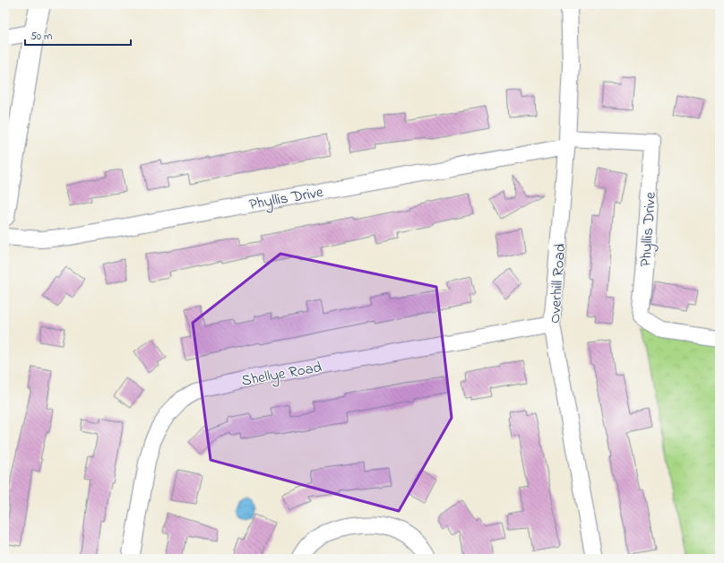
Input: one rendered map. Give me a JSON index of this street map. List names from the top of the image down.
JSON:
{
  "streets": {
    "street": ["Phyllis Drive", "Overhill Road", "Shellye Road"]
  },
  "crossings": [
    ["Phyllis Drive", "Overhill Road"],
    ["Overhill Road", "Shellye Road"]
  ],
  "scale_bar": "50 m"
}
